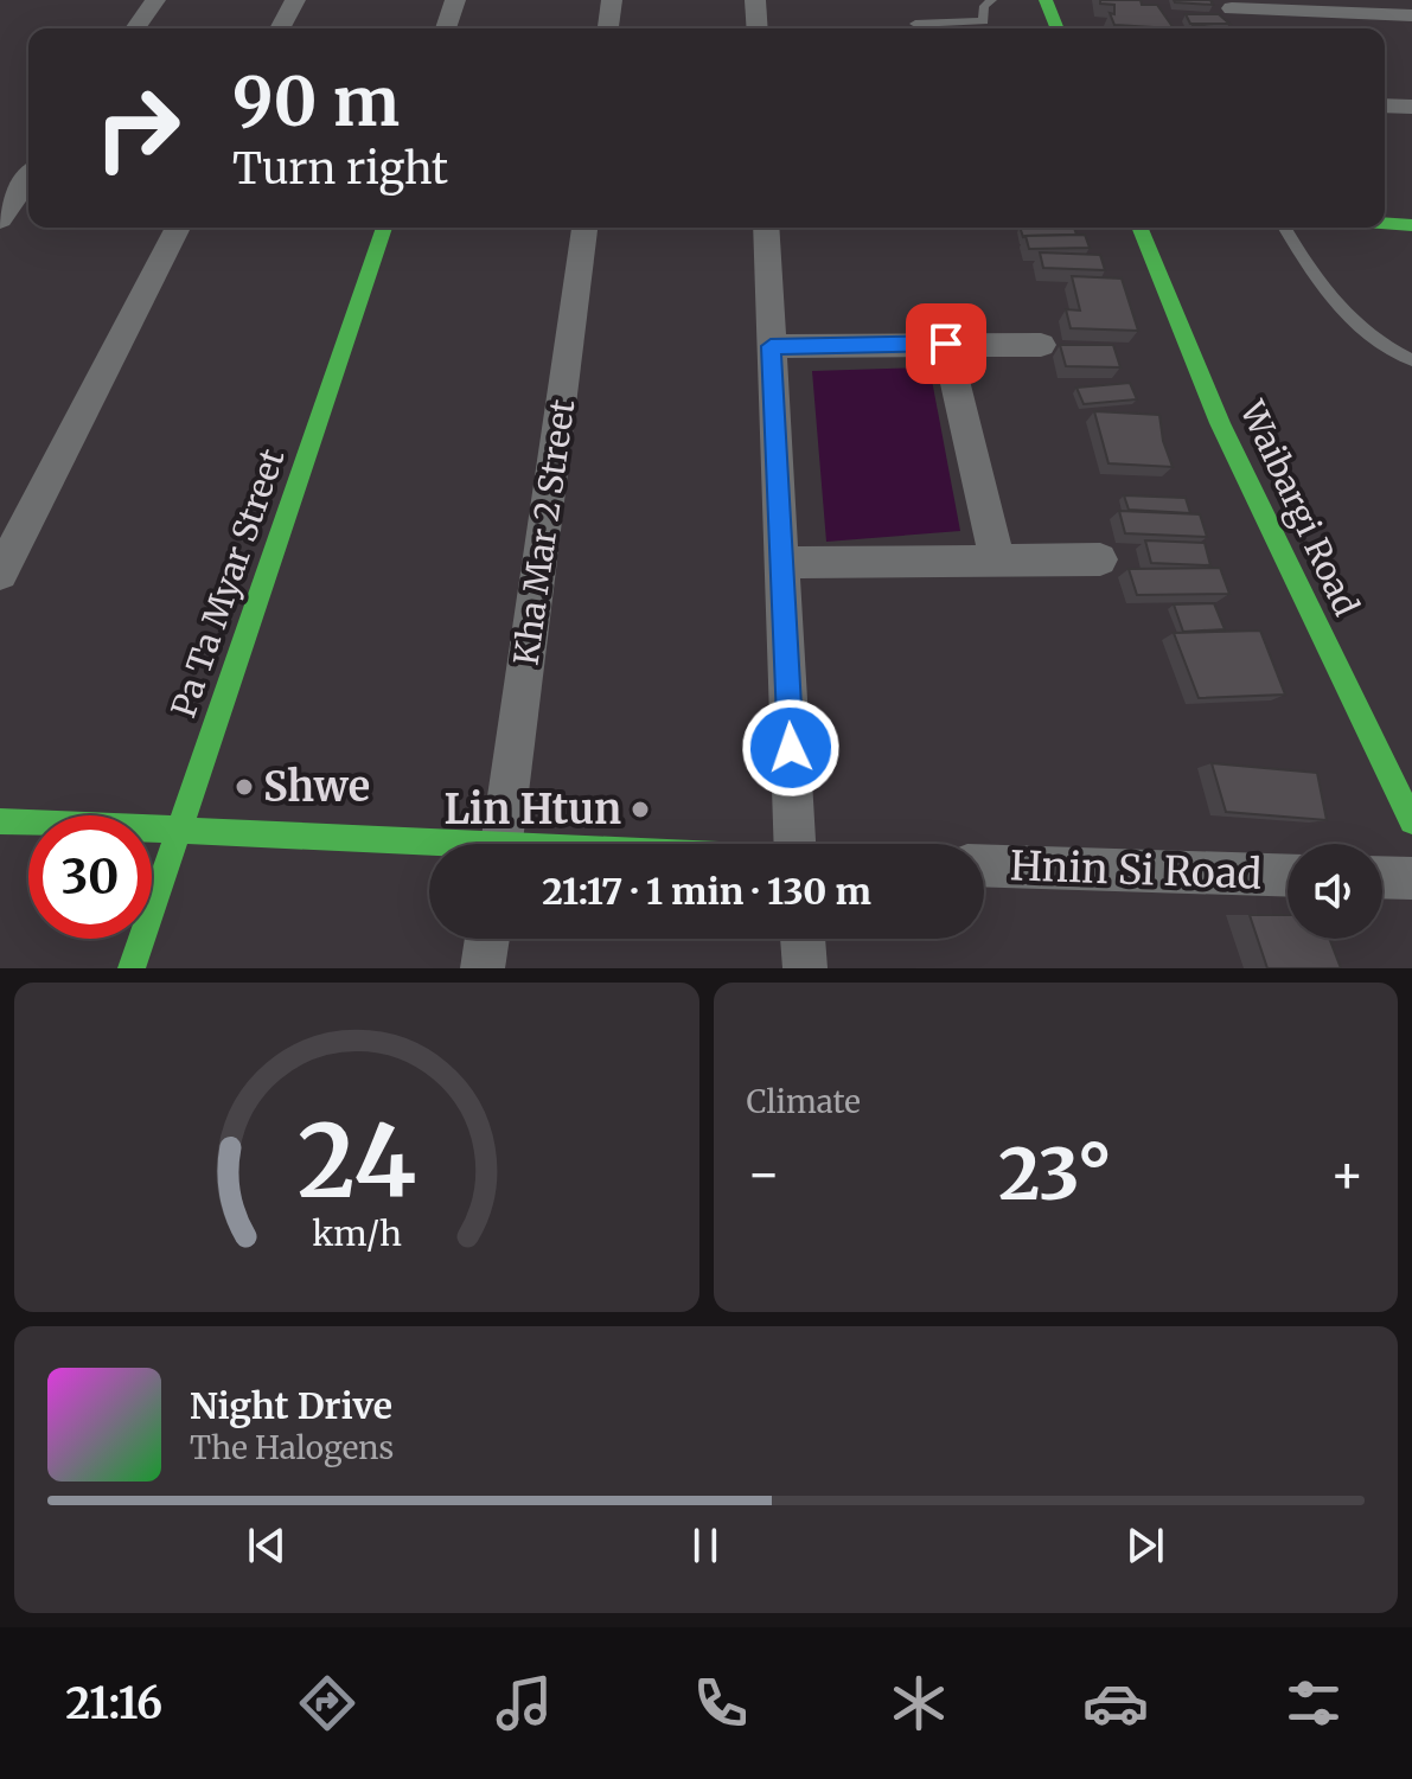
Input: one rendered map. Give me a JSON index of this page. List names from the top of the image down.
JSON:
{
  "streets": {
    "street": [
      "Waibargi Road",
      "Kha Mar 2 Street",
      "Pa Ta Myar Street",
      "Hnin Si Road"
    ]
  },
  "places": ["Shwe", "Lin Htun"],
  "page": {
    "turn": ["90 m", "Turn right"],
    "limit": "30",
    "trip": "21:17 · 1 min · 130 m",
    "tile": "Climate",
    "heat": ["−", "23°", "+"],
    "song": ["Night Drive", "The Halogens"],
    "tabs": "21:16",
    "gauge": ["24", "km/h"]
  }
}
